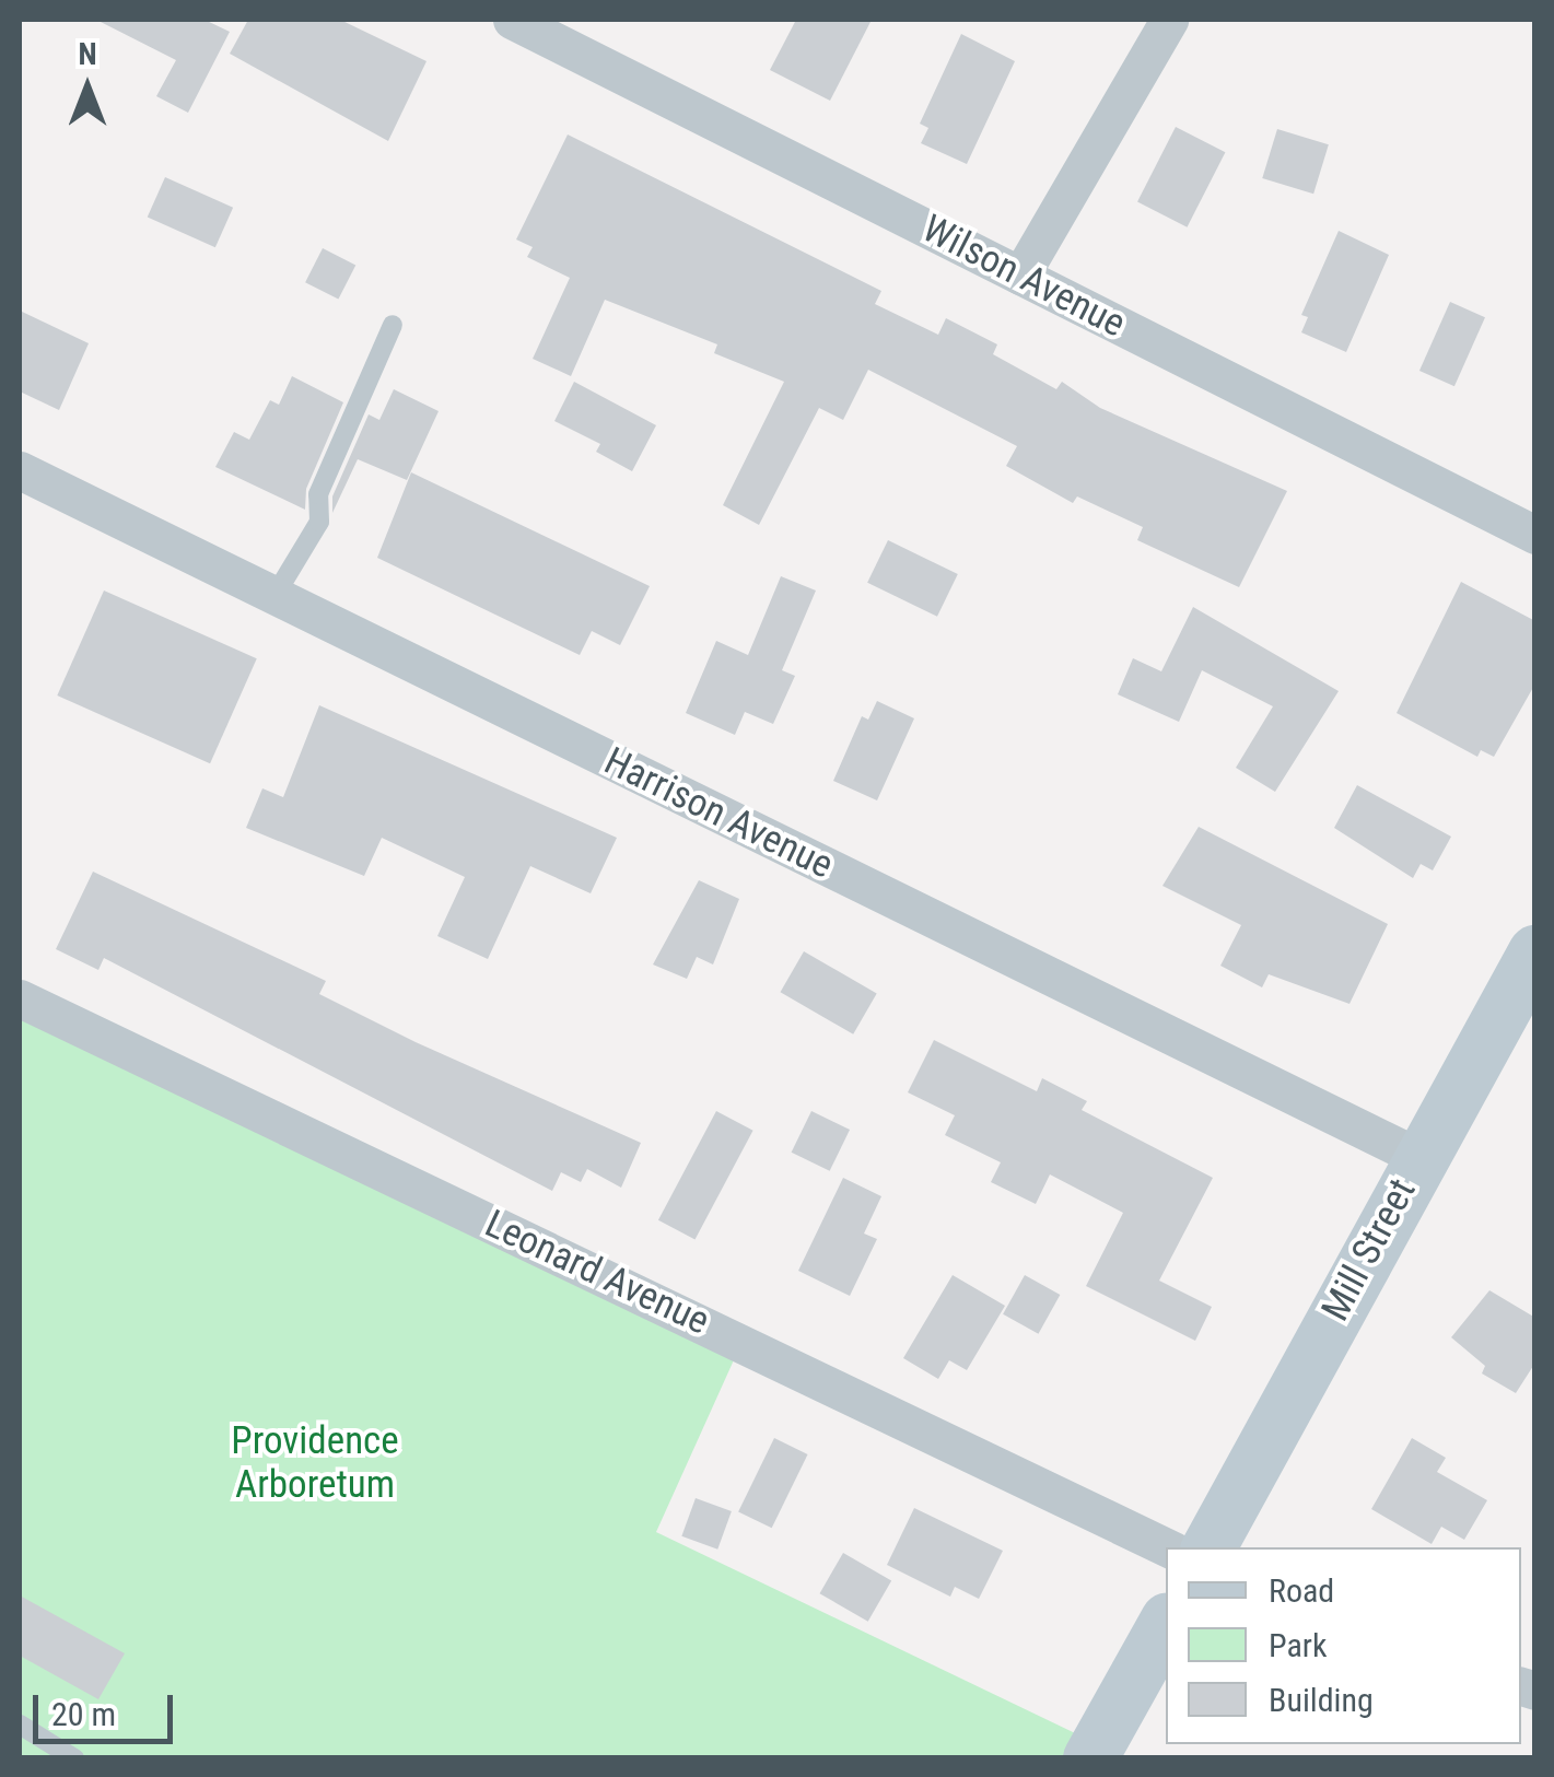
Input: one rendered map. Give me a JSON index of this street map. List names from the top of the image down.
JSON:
{
  "streets": {
    "street": [
      "Wilson Avenue",
      "Harrison Avenue",
      "Mill Street",
      "Leonard Avenue"
    ]
  },
  "crossings": [
    ["Harrison Avenue", "Mill Street"]
  ],
  "parks": ["Providence Arboretum"],
  "legend": ["Road", "Park", "Building"],
  "scale_bar": "20 m",
  "north": "top"
}
